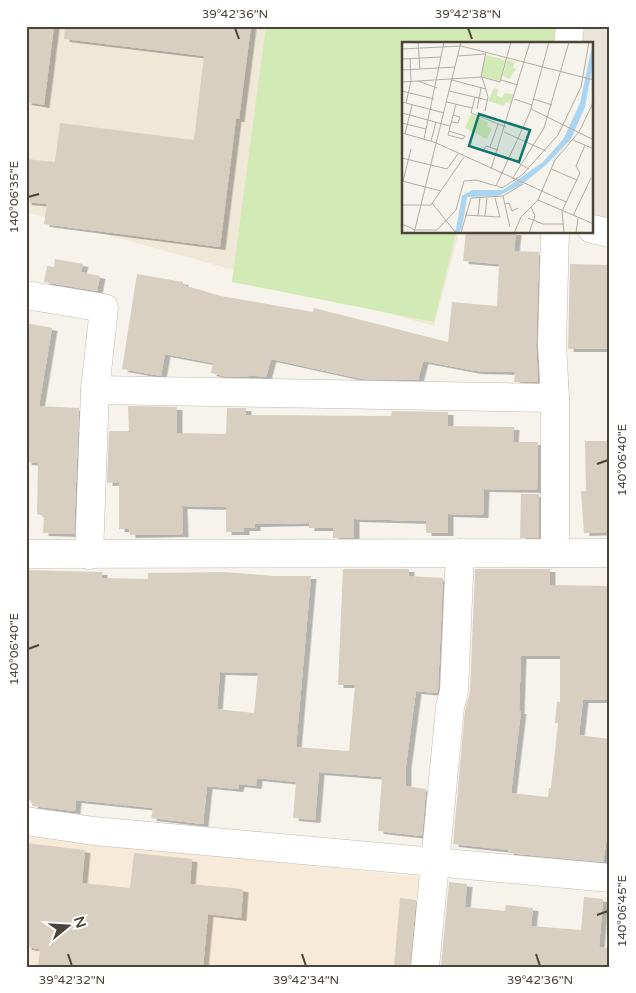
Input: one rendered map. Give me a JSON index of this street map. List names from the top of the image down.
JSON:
{
  "north": "right",
  "coordinates": [
    "39°42'36\"N",
    "39°42'38\"N",
    "140°06'35\"E",
    "140°06'40\"E",
    "140°06'45\"E",
    "39°42'32\"N",
    "39°42'34\"N"
  ]
}
